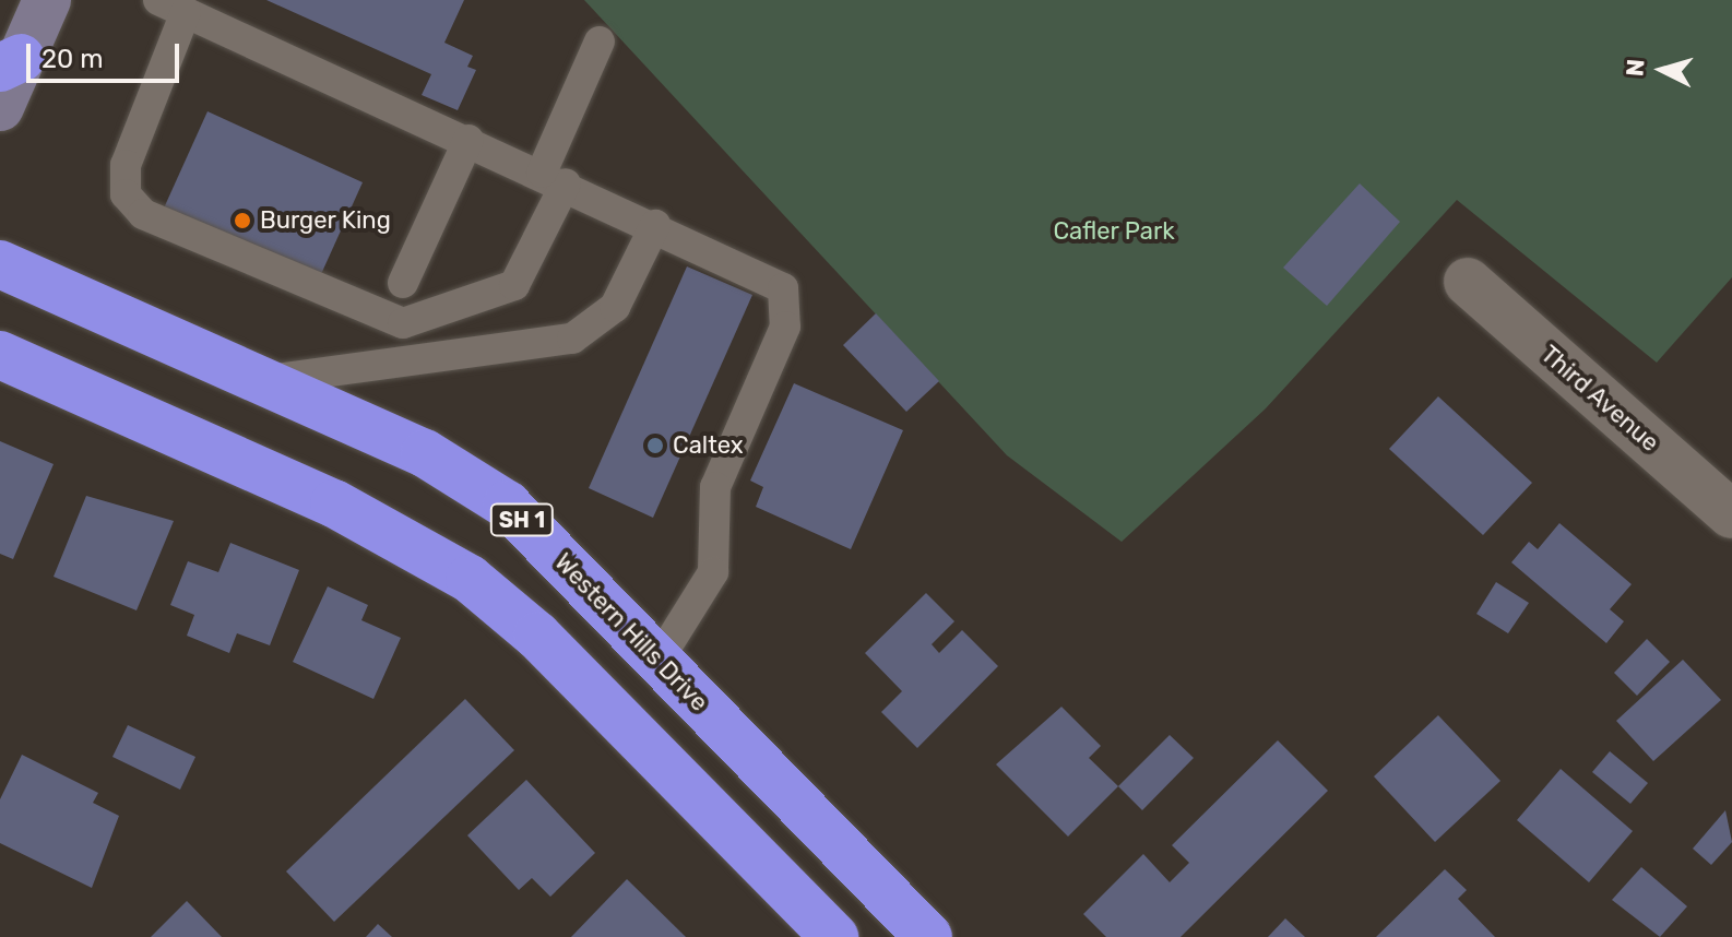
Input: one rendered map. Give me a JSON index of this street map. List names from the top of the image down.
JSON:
{
  "streets": {
    "highway": ["SH 1", "Western Hills Drive"],
    "street": ["Third Avenue"]
  },
  "parks": ["Cafler Park"],
  "places": ["Burger King", "Caltex"],
  "scale_bar": "20 m",
  "north": "left"
}
